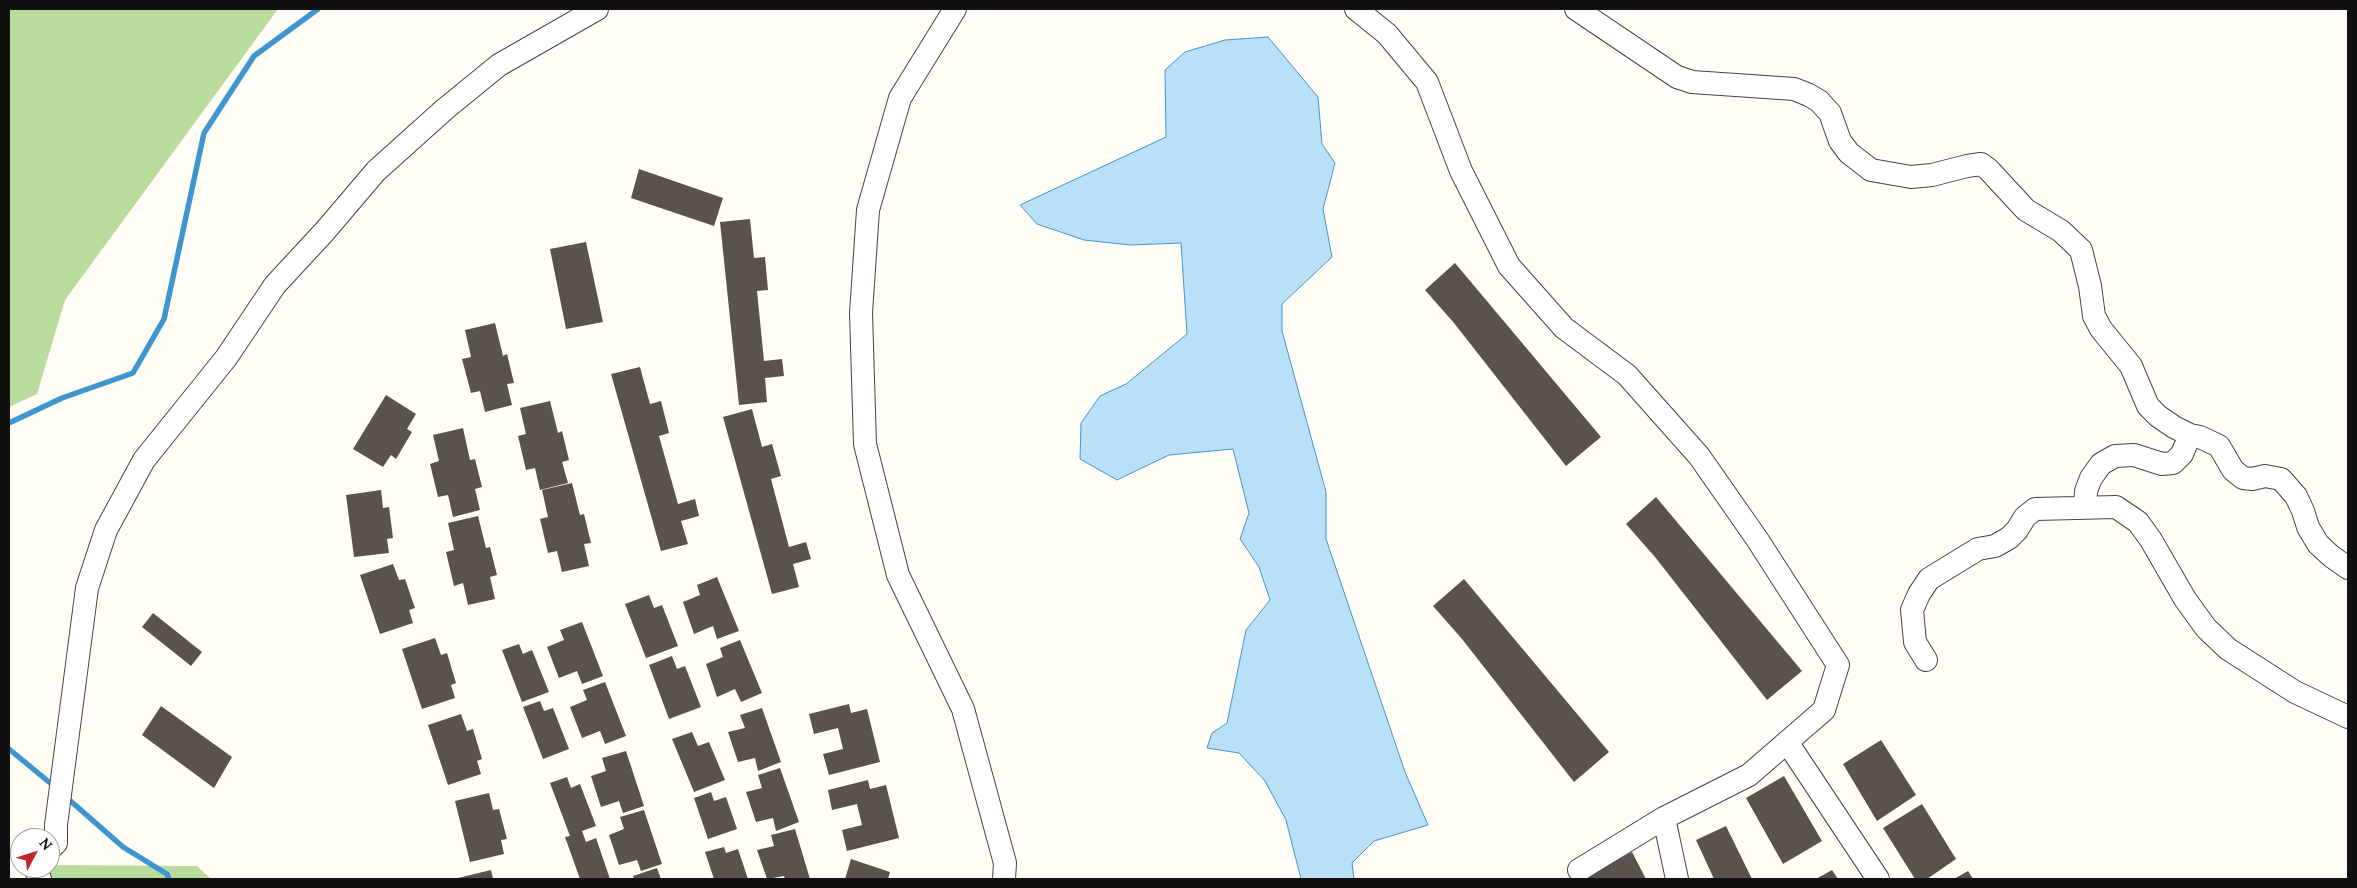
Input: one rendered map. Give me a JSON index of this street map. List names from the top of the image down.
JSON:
{
  "north": "top right"
}
